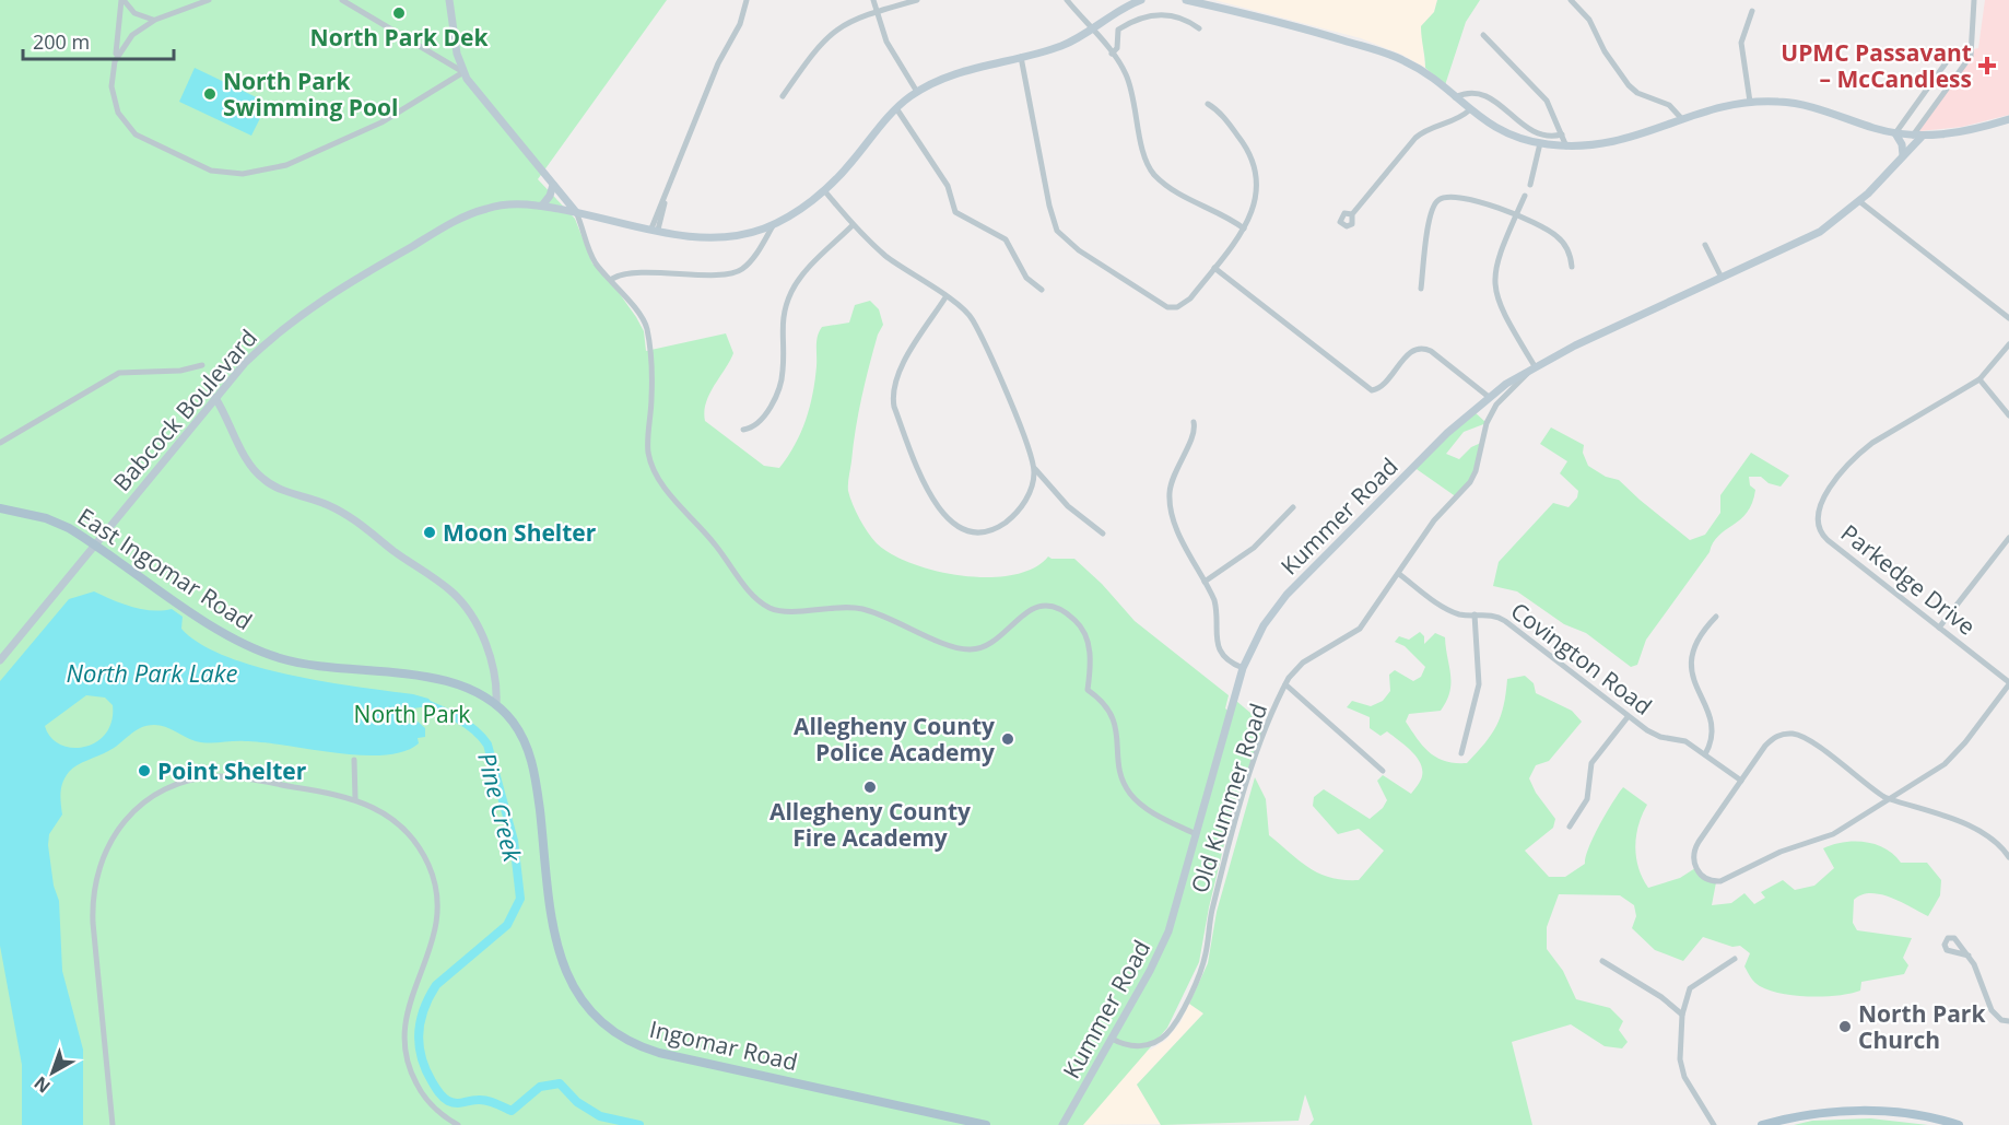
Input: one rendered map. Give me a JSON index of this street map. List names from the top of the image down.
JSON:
{
  "streets": {
    "main road": [
      "Babcock Boulevard",
      "Kummer Road",
      "East Ingomar Road",
      "Ingomar Road"
    ],
    "street": ["Parkedge Drive", "Covington Road", "Old Kummer Road"]
  },
  "crossings": [
    ["Babcock Boulevard", "East Ingomar Road"],
    ["Kummer Road", "Old Kummer Road"],
    ["East Ingomar Road", "Ingomar Road"],
    ["Covington Road", "Old Kummer Road"]
  ],
  "water": ["North Park Lake", "Pine Creek"],
  "parks": ["North Park"],
  "places": {
    "other": [
      "North Park Dek",
      "North Park Swimming Pool",
      "Moon Shelter",
      "Allegheny County Police Academy",
      "Point Shelter",
      "Allegheny County Fire Academy",
      "North Park Church"
    ],
    "health": ["UPMC Passavant – McCandless"]
  },
  "scale_bar": "200 m",
  "north": "bottom left"
}
